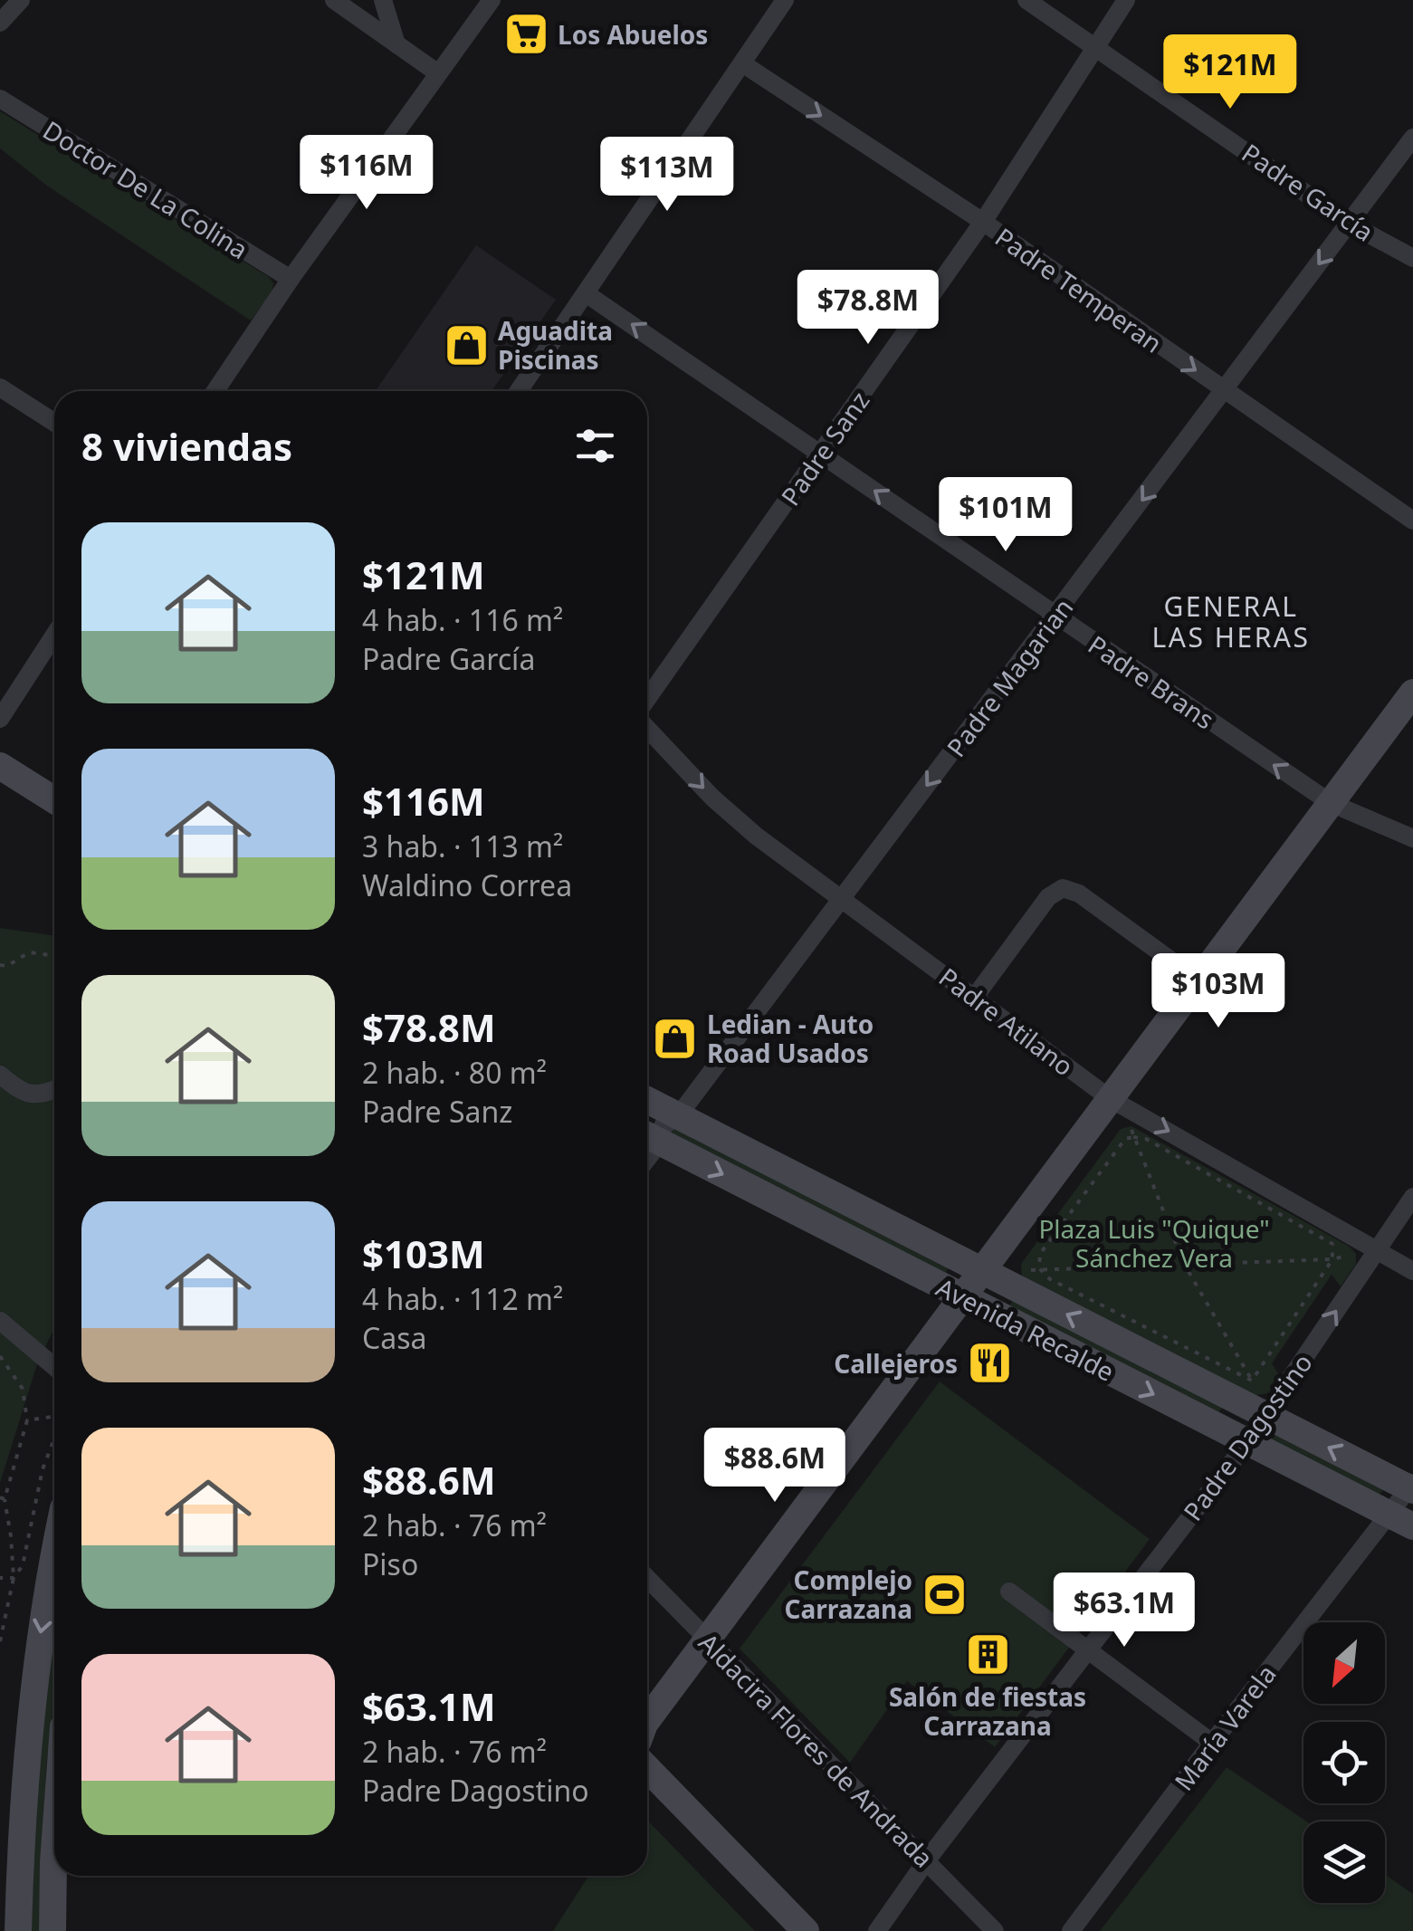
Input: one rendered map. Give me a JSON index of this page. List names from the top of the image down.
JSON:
{
  "streets": {
    "main road": ["Avenida Recalde"],
    "street": [
      "Doctor De La Colina",
      "Padre García",
      "Padre Temperan",
      "Padre Sanz",
      "Padre Magarian",
      "Padre Brans",
      "Padre Atilano",
      "Padre Dagostino",
      "María Varela",
      "Aldacira Flores de Andrada"
    ]
  },
  "crossings": [
    ["Padre García", "Padre Sanz"],
    ["Padre García", "Padre Magarian"],
    ["Padre Temperan", "Padre Sanz"],
    ["Padre Temperan", "Padre Magarian"],
    ["Padre Sanz", "Padre Brans"],
    ["Padre Magarian", "Padre Brans"],
    ["Padre Magarian", "Padre Atilano"],
    ["Padre Magarian", "Avenida Recalde"],
    ["Padre Atilano", "Padre Dagostino"],
    ["Avenida Recalde", "Padre Dagostino"],
    ["Avenida Recalde", "María Varela"],
    ["Padre Dagostino", "Aldacira Flores de Andrada"]
  ],
  "one_way": [
    "Padre Temperan",
    "Padre Magarian",
    "Padre Brans",
    "Padre Atilano"
  ],
  "districts": ["GENERAL LAS HERAS"],
  "parks": ["Plaza Luis \"Quique\" Sánchez Vera"],
  "places": {
    "supermarket": ["Los Abuelos"],
    "shop": ["Aguadita Piscinas", "Ledian - Auto Road Usados"],
    "restaurant": ["Callejeros"],
    "sports": ["Complejo Carrazana"],
    "building": ["Salón de fiestas Carrazana"]
  },
  "north": "bottom left",
  "page": {
    "price": [
      "$121M",
      "$116M",
      "$113M",
      "$78.8M",
      "$101M",
      "$103M",
      "$88.6M",
      "$63.1M"
    ],
    "heading": "8 viviendas",
    "list": [
      {
        "name": "$121M",
        "note": "4 hab. · 116 m² · Padre García"
      },
      {
        "name": "$116M",
        "note": "3 hab. · 113 m² · Waldino Correa"
      },
      {
        "name": "$78.8M",
        "note": "2 hab. · 80 m² · Padre Sanz"
      },
      {
        "name": "$103M",
        "note": "4 hab. · 112 m² · Casa"
      },
      {
        "name": "$88.6M",
        "note": "2 hab. · 76 m² · Piso"
      },
      {
        "name": "$63.1M",
        "note": "2 hab. · 76 m² · Padre Dagostino"
      }
    ]
  }
}
